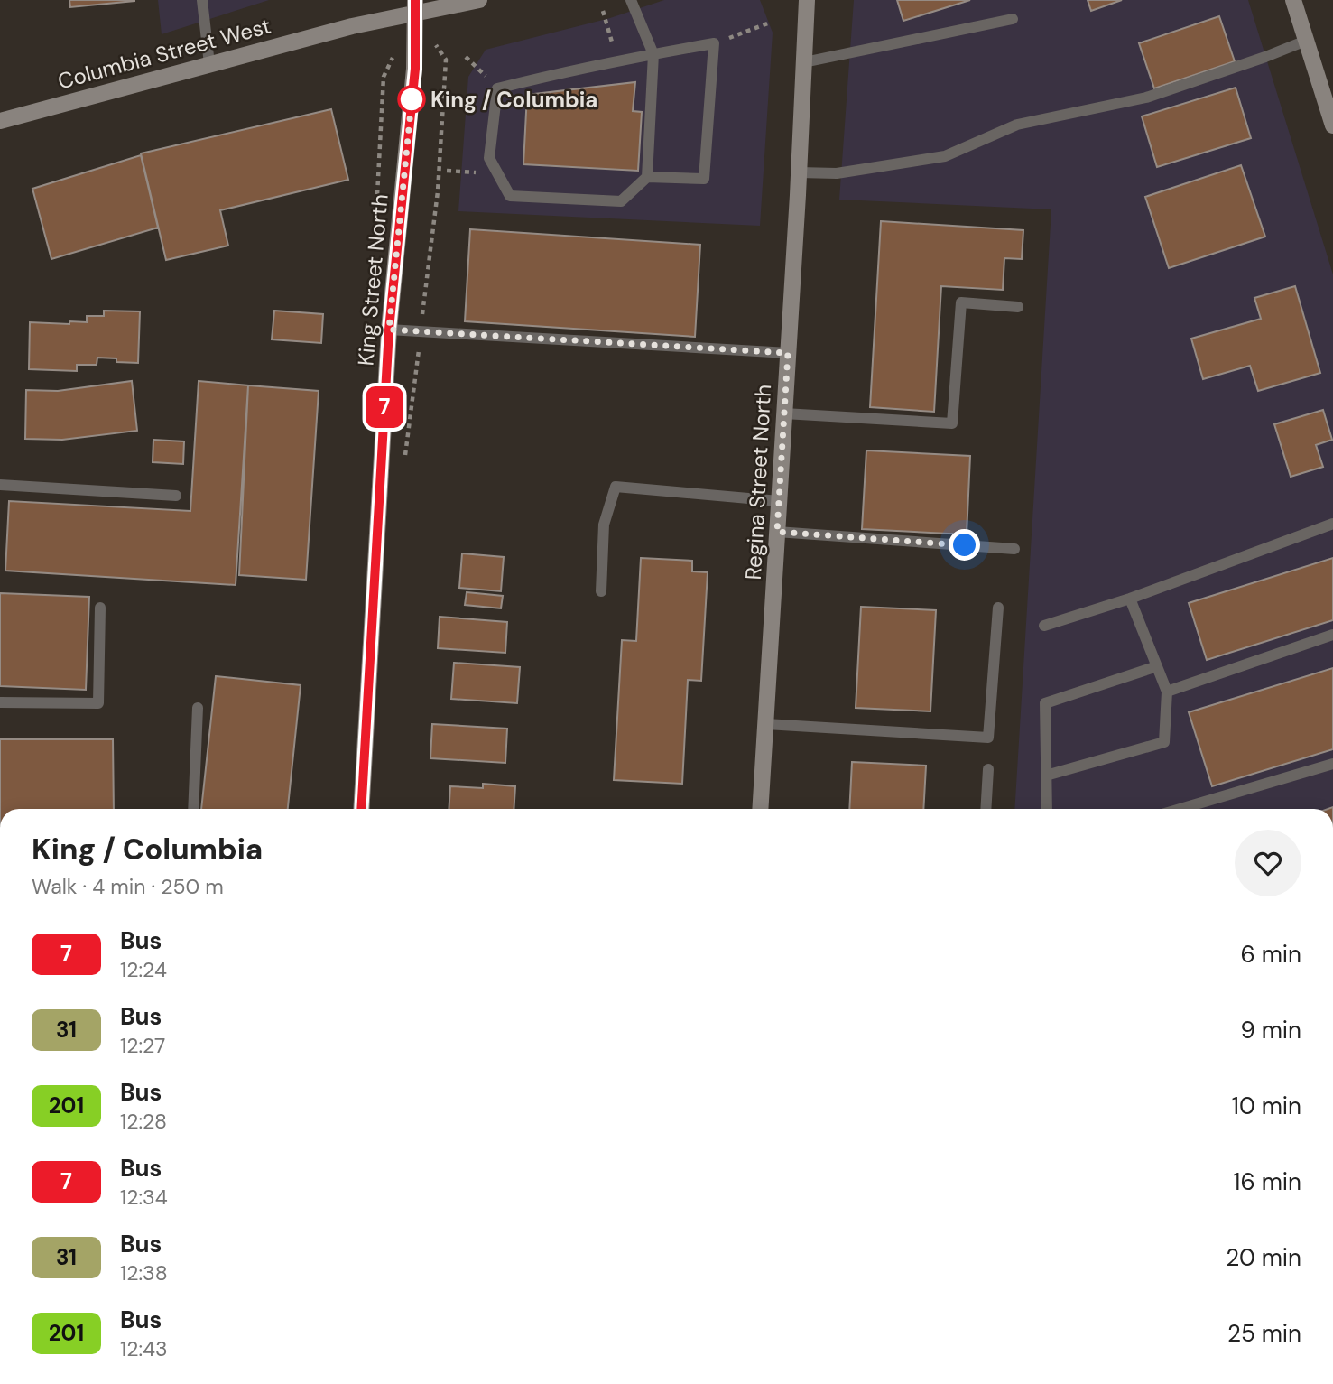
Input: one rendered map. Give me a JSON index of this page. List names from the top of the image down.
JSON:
{
  "streets": {
    "main road": ["Columbia Street West", "King Street North", "Regina Street North"]
  },
  "crossings": [
    ["Columbia Street West", "King Street North"]
  ],
  "places": ["King / Columbia"],
  "lines": ["bus line 7"],
  "page": {
    "on_map": "7",
    "heading": ["King / Columbia", "Walk · 4 min · 250 m"],
    "list": [
      {
        "mark": "7",
        "name": "Bus",
        "note": "12:24",
        "value": "6 min"
      },
      {
        "mark": "31",
        "name": "Bus",
        "note": "12:27",
        "value": "9 min"
      },
      {
        "mark": "201",
        "name": "Bus",
        "note": "12:28",
        "value": "10 min"
      },
      {
        "mark": "7",
        "name": "Bus",
        "note": "12:34",
        "value": "16 min"
      },
      {
        "mark": "31",
        "name": "Bus",
        "note": "12:38",
        "value": "20 min"
      },
      {
        "mark": "201",
        "name": "Bus",
        "note": "12:43",
        "value": "25 min"
      }
    ]
  }
}
